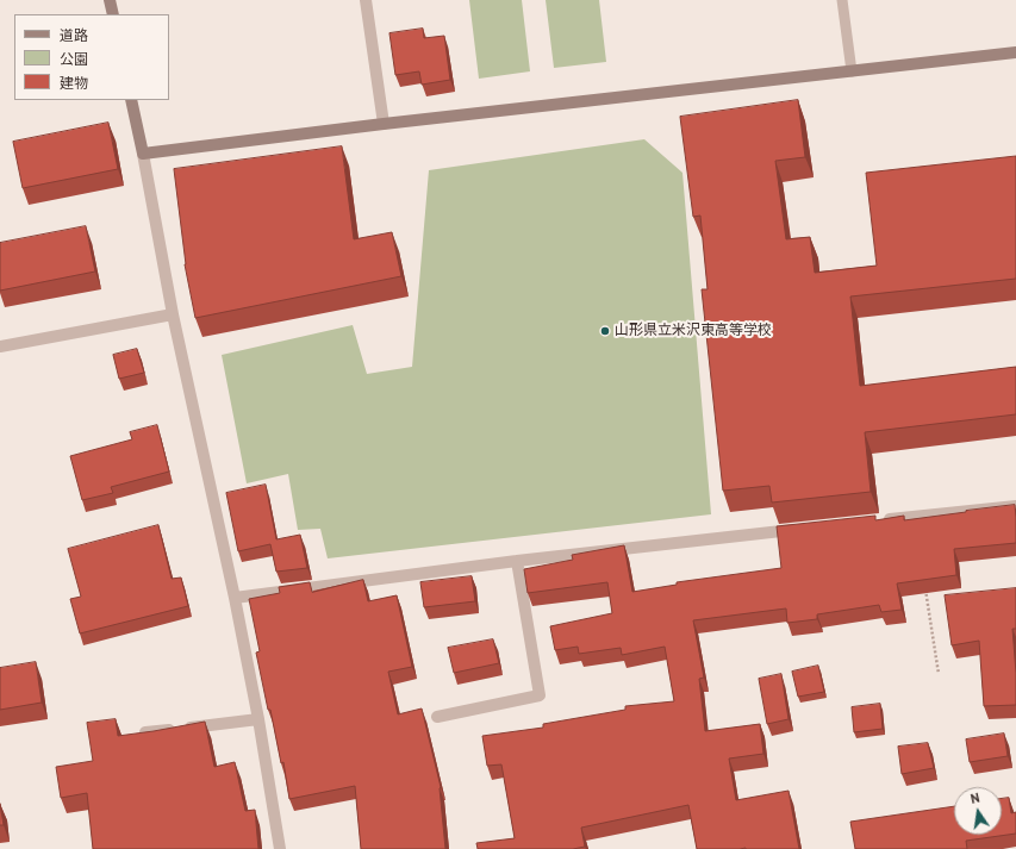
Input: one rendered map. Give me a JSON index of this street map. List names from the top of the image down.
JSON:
{
  "places": ["山形県立米沢東高等学校"],
  "legend": ["道路", "公園", "建物"],
  "north": "top"
}
